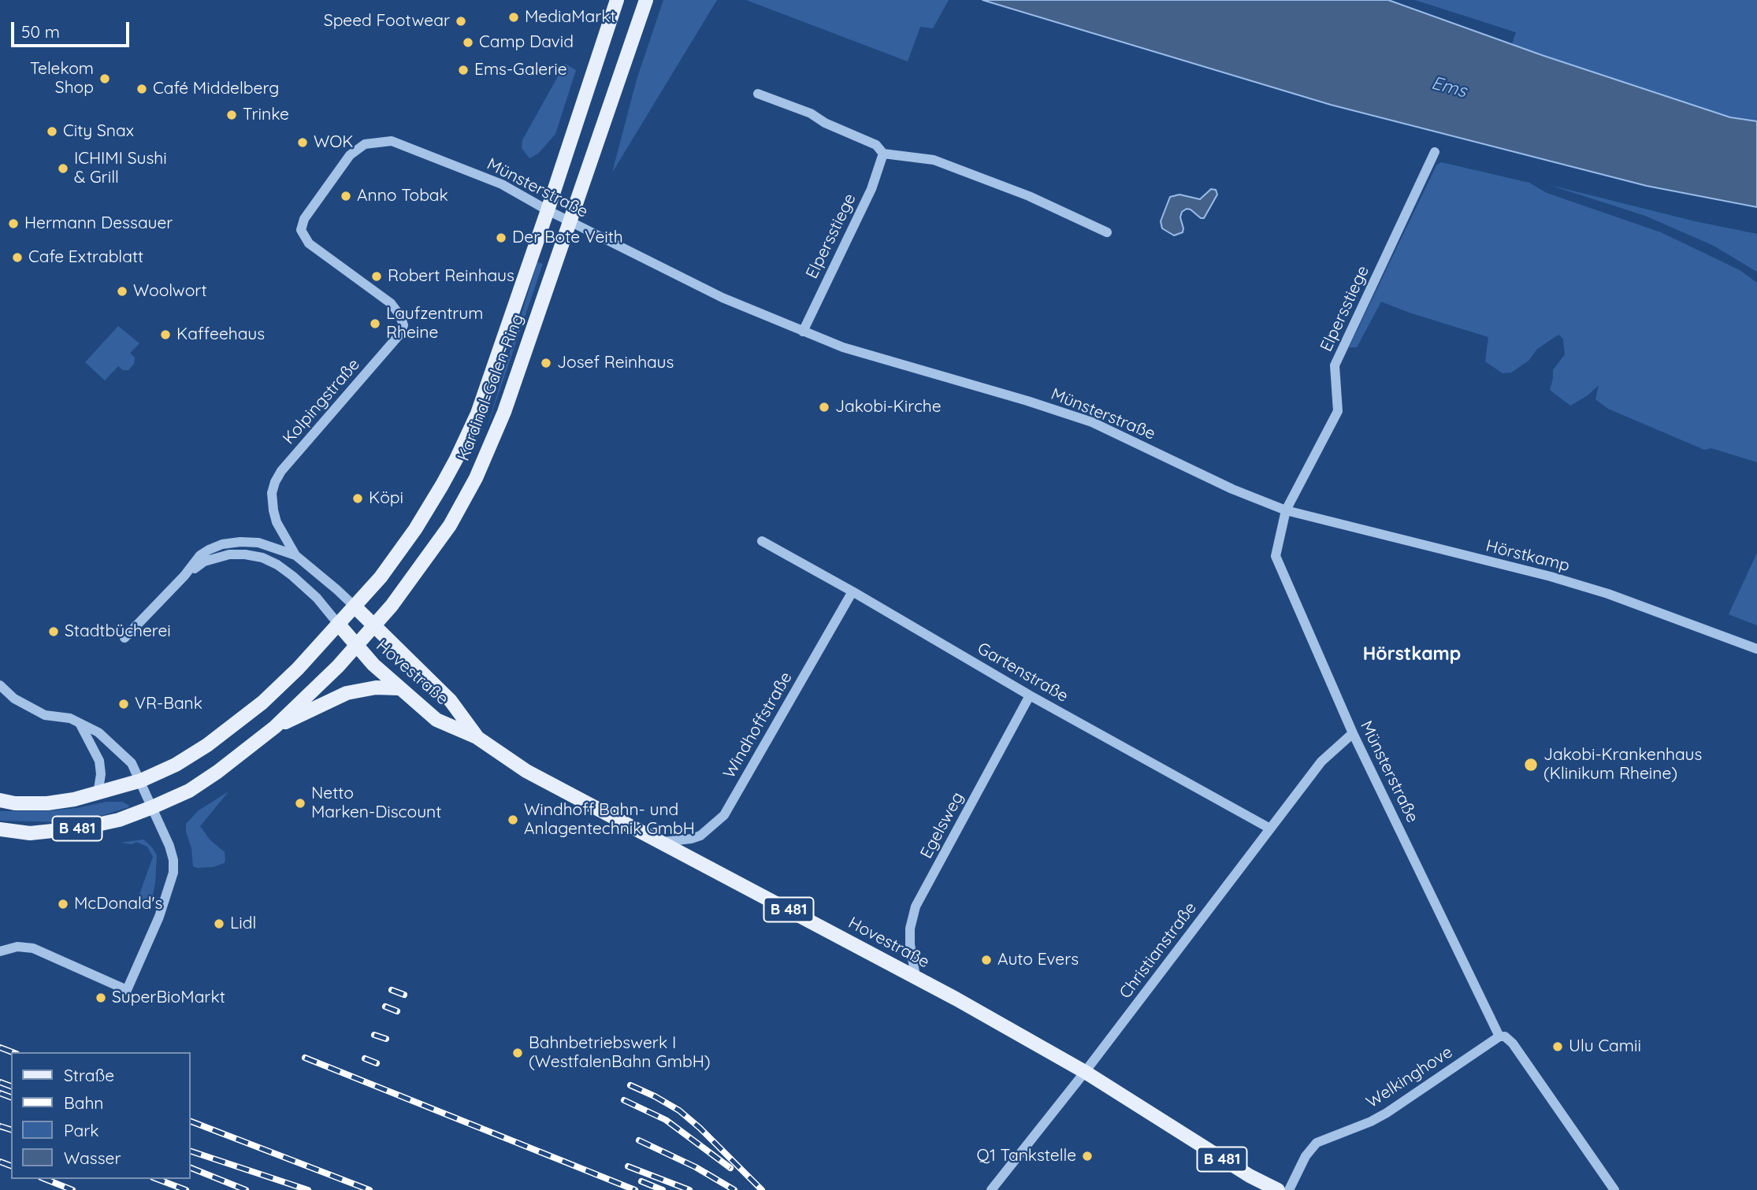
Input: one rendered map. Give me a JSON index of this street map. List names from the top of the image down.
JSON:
{
  "streets": {
    "main road": ["Kardinal-Galen-Ring", "Hovestraße", "B 481"],
    "street": [
      "Münsterstraße",
      "Elpersstiege",
      "Kolpingstraße",
      "Hörstkamp",
      "Gartenstraße",
      "Windhoffstraße",
      "Egelsweg",
      "Christianstraße",
      "Welkinghove"
    ]
  },
  "crossings": [
    ["Münsterstraße", "Elpersstiege"],
    ["Münsterstraße", "Kardinal-Galen-Ring"],
    ["Münsterstraße", "Kolpingstraße"],
    ["Münsterstraße", "Hörstkamp"],
    ["Münsterstraße", "Christianstraße"],
    ["Münsterstraße", "Welkinghove"],
    ["Elpersstiege", "Hörstkamp"],
    ["Kardinal-Galen-Ring", "Kolpingstraße"],
    ["Kardinal-Galen-Ring", "Hovestraße"],
    ["Kardinal-Galen-Ring", "B 481"],
    ["Kolpingstraße", "B 481"],
    ["Hovestraße", "Windhoffstraße"],
    ["Hovestraße", "Egelsweg"],
    ["Hovestraße", "B 481"],
    ["Hovestraße", "Christianstraße"],
    ["Gartenstraße", "Windhoffstraße"],
    ["Gartenstraße", "Egelsweg"],
    ["Gartenstraße", "Christianstraße"]
  ],
  "districts": ["Hörstkamp"],
  "water": ["Ems"],
  "places": [
    "MediaMarkt",
    "Speed Footwear",
    "Camp David",
    "Ems-Galerie",
    "Telekom Shop",
    "Café Middelberg",
    "Trinke",
    "City Snax",
    "WOK",
    "ICHIMI Sushi & Grill",
    "Anno Tobak",
    "Hermann Dessauer",
    "Der Bote Veith",
    "Cafe Extrablatt",
    "Robert Reinhaus",
    "Woolwort",
    "Laufzentrum Rheine",
    "Kaffeehaus",
    "Josef Reinhaus",
    "Jakobi-Kirche",
    "Köpi",
    "Stadtbücherei",
    "VR-Bank",
    "Jakobi-Krankenhaus (Klinikum Rheine)",
    "Netto Marken-Discount",
    "Windhoff Bahn- und Anlagentechnik GmbH",
    "McDonald's",
    "Lidl",
    "Auto Evers",
    "SuperBioMarkt",
    "Ulu Camii",
    "Bahnbetriebswerk I (WestfalenBahn GmbH)",
    "Q1 Tankstelle"
  ],
  "legend": [
    "Straße",
    "Bahn",
    "Park",
    "Wasser"
  ],
  "scale_bar": "50 m"
}
